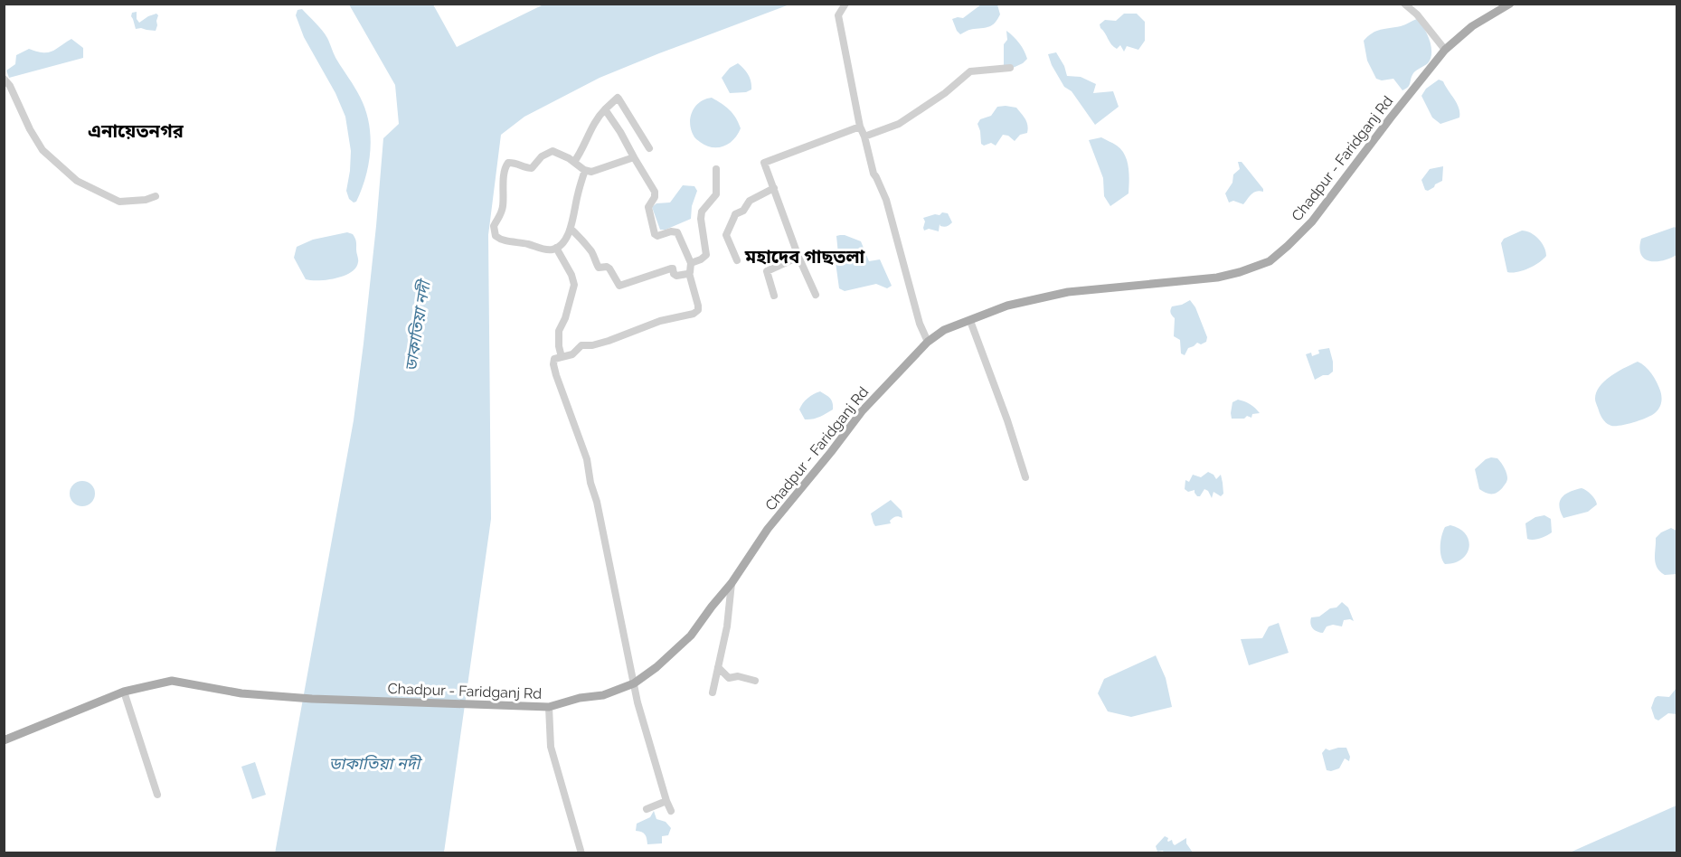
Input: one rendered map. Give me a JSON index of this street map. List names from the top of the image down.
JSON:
{
  "streets": {
    "main road": ["Chadpur - Faridganj Rd"]
  },
  "districts": ["এনায়েতনগর", "মহাদেব গাছতলা"],
  "water": ["ডাকাতিয়া নদী"]
}
